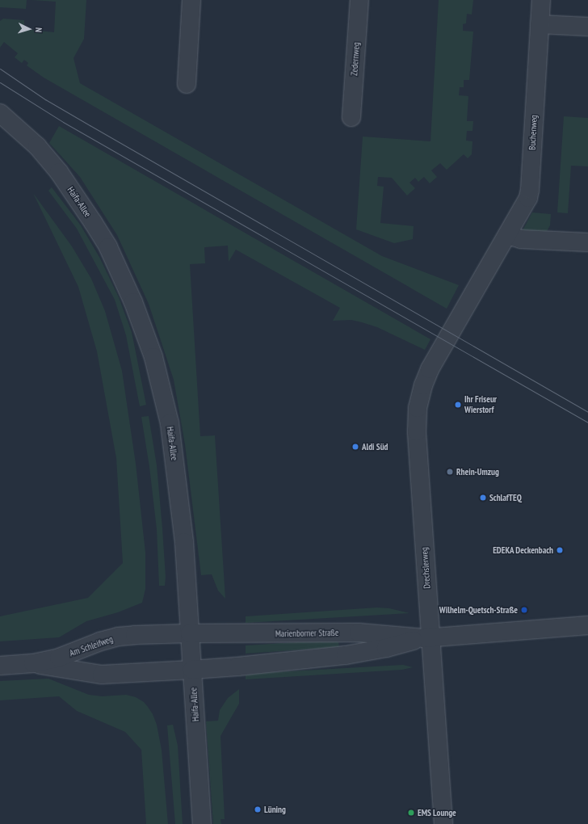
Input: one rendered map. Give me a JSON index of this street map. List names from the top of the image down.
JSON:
{
  "streets": {
    "street": [
      "Zedernweg",
      "Buchenweg",
      "Haifa-Allee",
      "Drechslerweg",
      "Marienborner Straße",
      "Am Schleifweg"
    ]
  },
  "crossings": [
    ["Buchenweg", "Drechslerweg"],
    ["Haifa-Allee", "Marienborner Straße"],
    ["Haifa-Allee", "Am Schleifweg"],
    ["Drechslerweg", "Marienborner Straße"],
    ["Marienborner Straße", "Am Schleifweg"]
  ],
  "places": [
    "Ihr Friseur Wierstorf",
    "Aldi Süd",
    "Rhein-Umzug",
    "SchlafTEQ",
    "EDEKA Deckenbach",
    "Wilhelm-Quetsch-Straße",
    "Lüning",
    "EMS Lounge"
  ],
  "north": "right"
}
